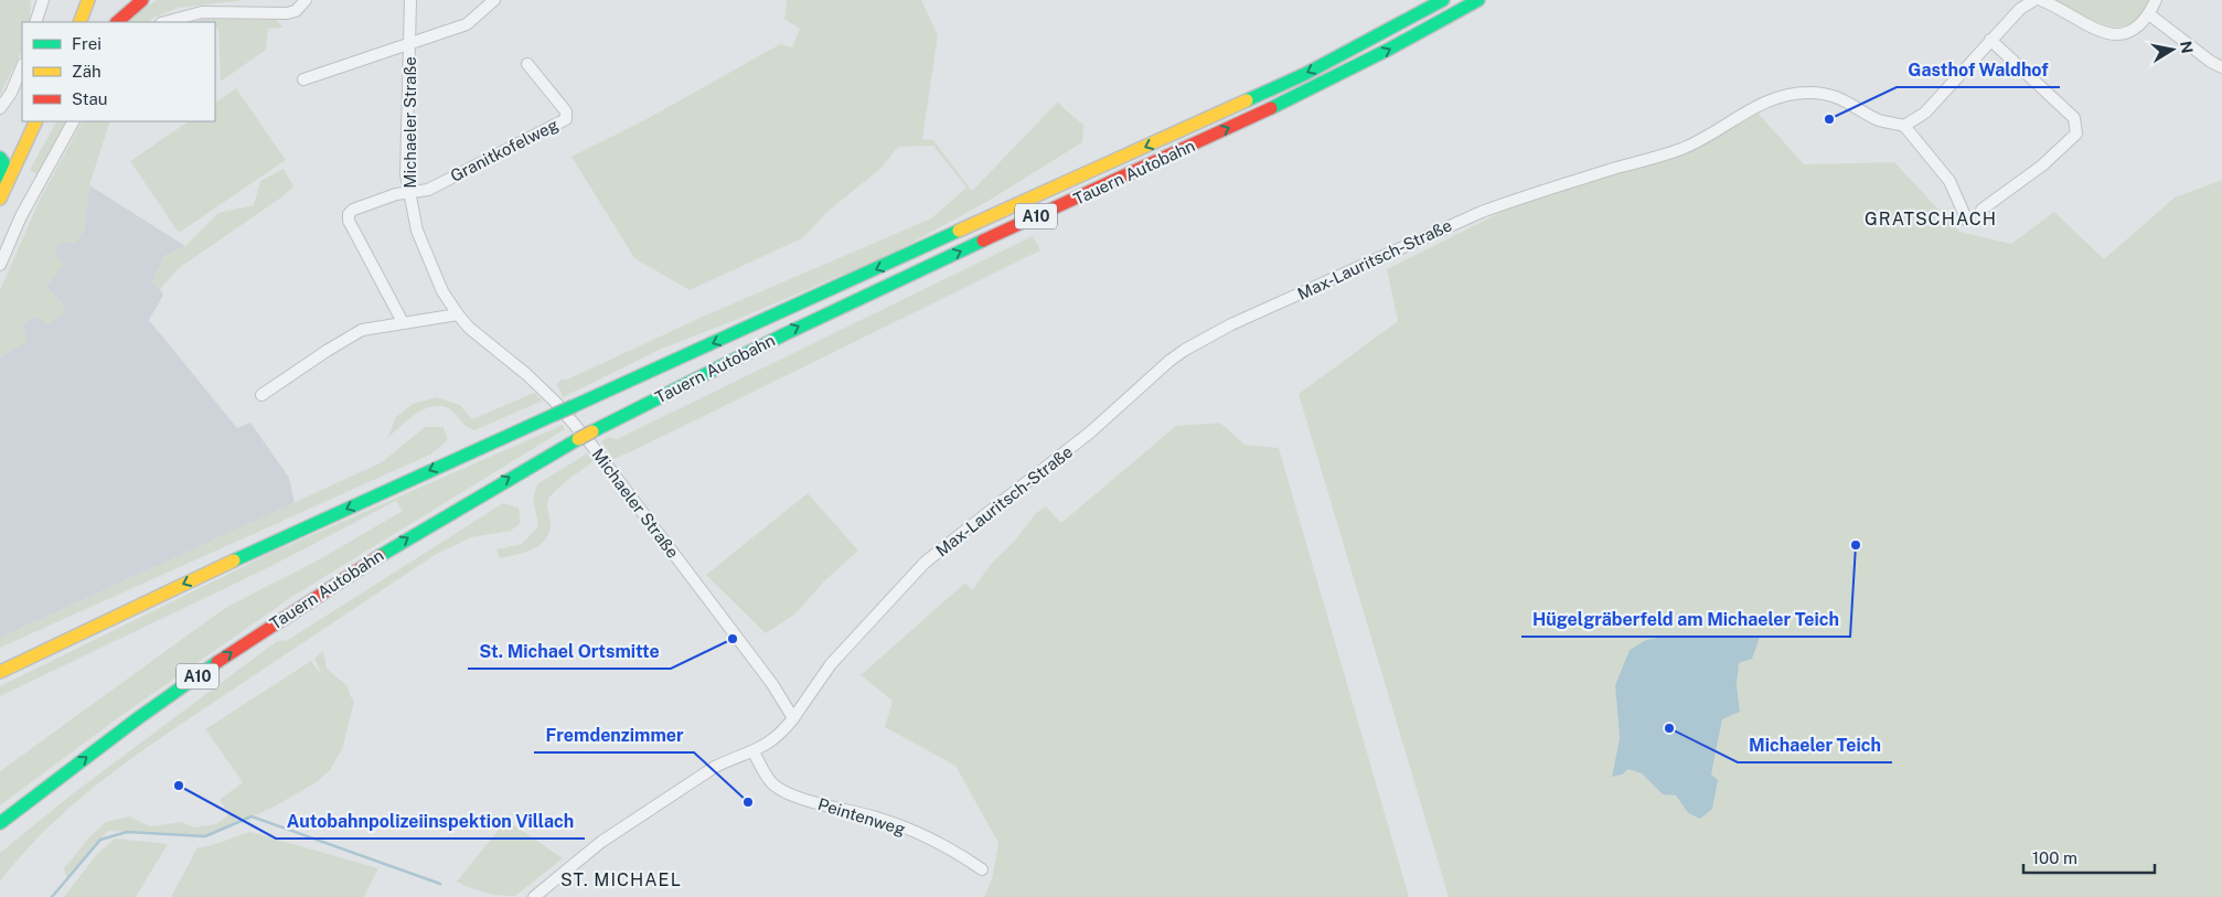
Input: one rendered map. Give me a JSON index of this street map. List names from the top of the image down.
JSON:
{
  "streets": {
    "main road": ["Tauern Autobahn", "A10"],
    "street": [
      "Michaeler Straße",
      "Granitkofelweg",
      "Max-Lauritsch-Straße",
      "Peintenweg"
    ]
  },
  "crossings": [
    ["Michaeler Straße", "Granitkofelweg"],
    ["Michaeler Straße", "Max-Lauritsch-Straße"]
  ],
  "districts": ["GRATSCHACH", "ST. MICHAEL"],
  "places": [
    "Gasthof Waldhof",
    "Hügelgräberfeld am Michaeler Teich",
    "St. Michael Ortsmitte",
    "Michaeler Teich",
    "Autobahnpolizeiinspektion Villach",
    "Fremdenzimmer"
  ],
  "legend": ["Frei", "Zäh", "Stau"],
  "scale_bar": "100 m",
  "north": "right"
}
